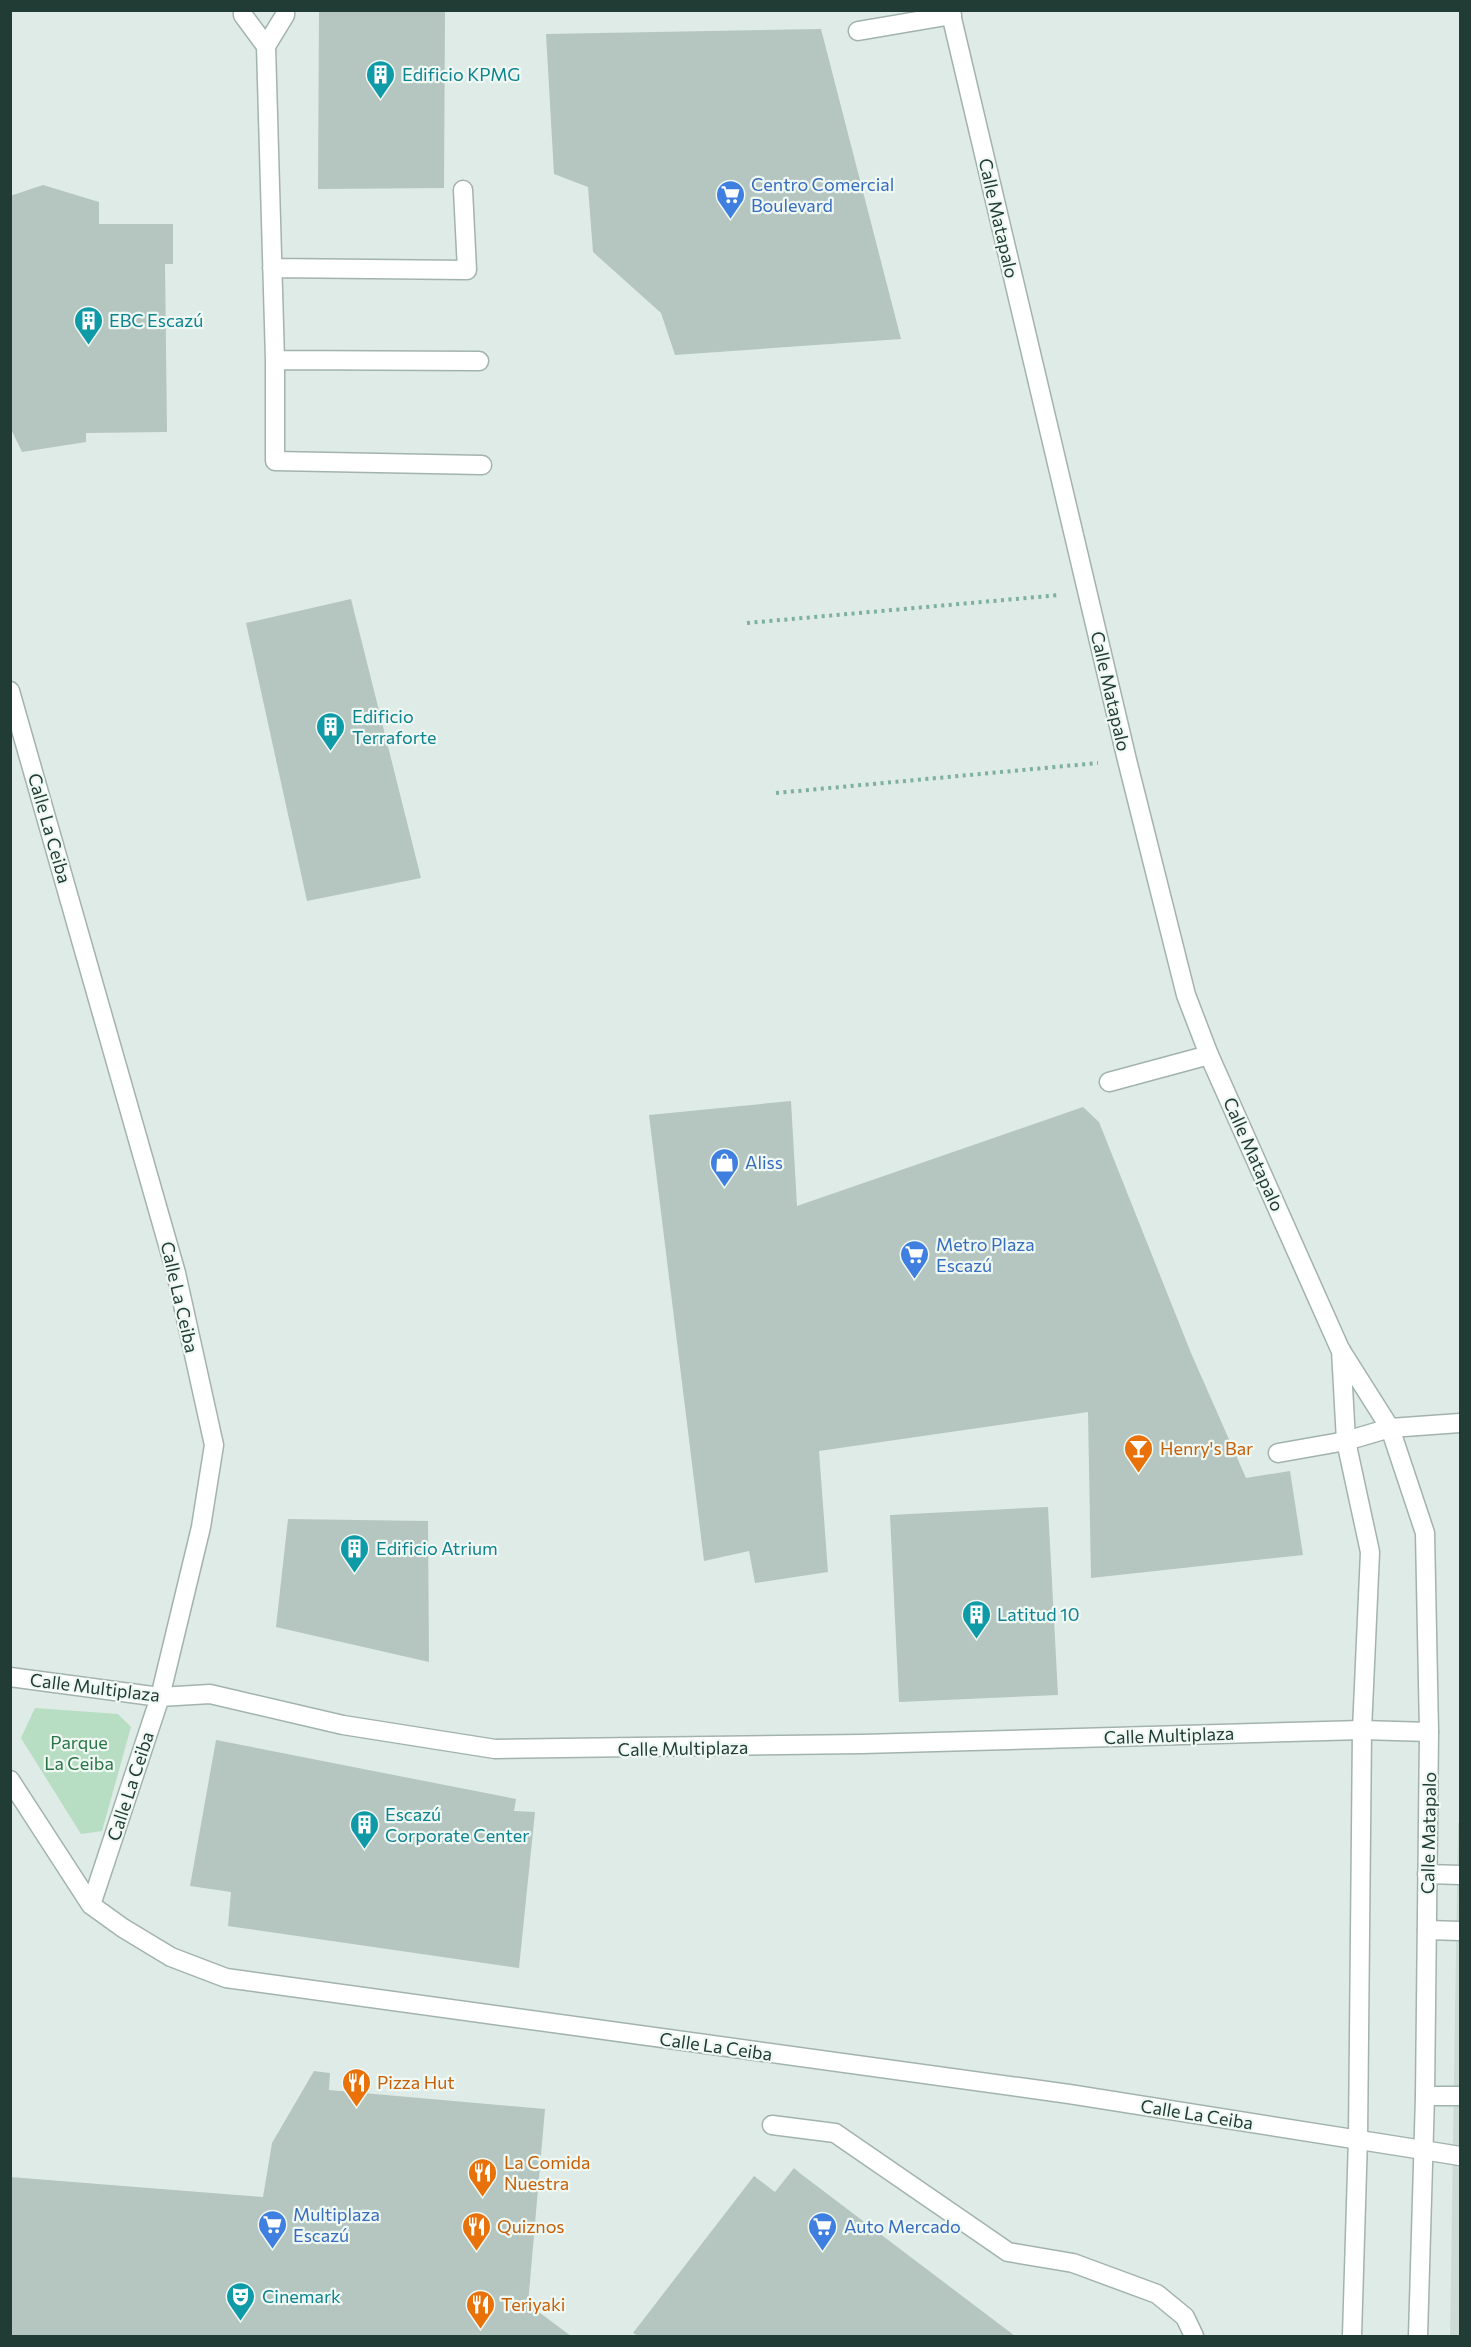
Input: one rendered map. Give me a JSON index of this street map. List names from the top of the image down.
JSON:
{
  "streets": {
    "street": ["Calle Matapalo", "Calle La Ceiba", "Calle Multiplaza"]
  },
  "crossings": [
    ["Calle Matapalo", "Calle La Ceiba"],
    ["Calle Matapalo", "Calle Multiplaza"],
    ["Calle La Ceiba", "Calle Multiplaza"]
  ],
  "parks": ["Parque La Ceiba"],
  "places": {
    "building": [
      "Edificio KPMG",
      "EBC Escazú",
      "Edificio Terraforte",
      "Edificio Atrium",
      "Latitud 10",
      "Escazú Corporate Center"
    ],
    "supermarket": [
      "Centro Comercial Boulevard",
      "Metro Plaza Escazú",
      "Multiplaza Escazú",
      "Auto Mercado"
    ],
    "shop": ["Aliss"],
    "bar": ["Henry's Bar"],
    "restaurant": [
      "Pizza Hut",
      "La Comida Nuestra",
      "Quiznos",
      "Teriyaki"
    ],
    "theatre": ["Cinemark"]
  }
}
